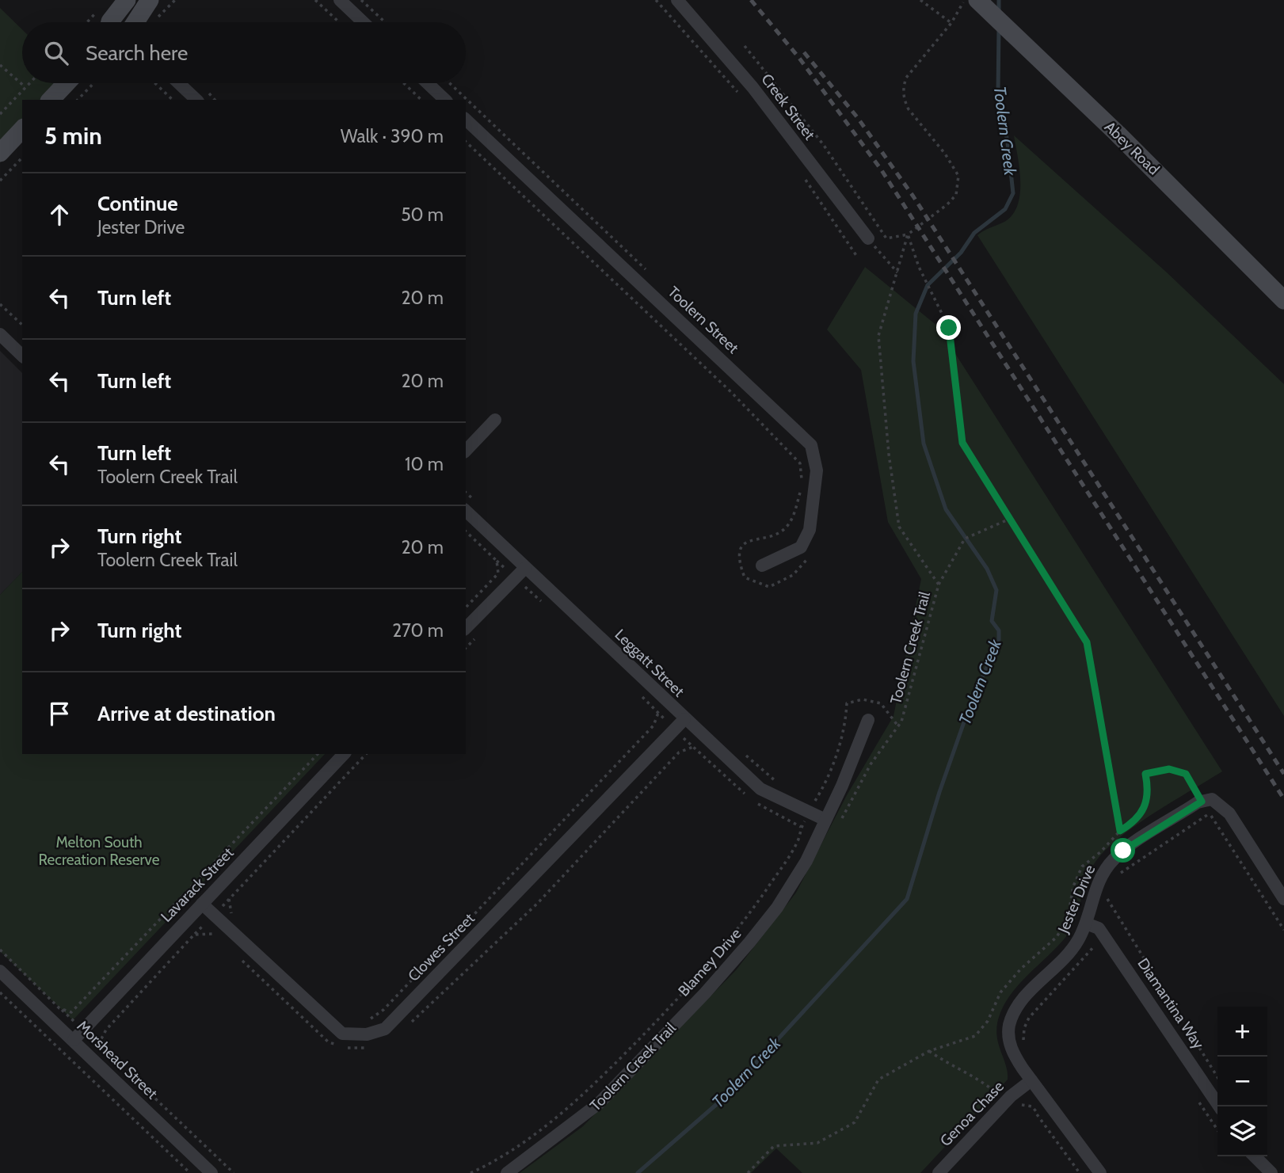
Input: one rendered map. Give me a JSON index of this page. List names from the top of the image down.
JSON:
{
  "streets": {
    "street": [
      "Creek Street",
      "Abey Road",
      "Toolern Street",
      "Leggatt Street",
      "Lavarack Street",
      "Jester Drive",
      "Clowes Street",
      "Blamey Drive",
      "Diamantina Way",
      "Morshead Street",
      "Genoa Chase"
    ],
    "path": ["Toolern Creek Trail"]
  },
  "crossings": [
    ["Leggatt Street", "Clowes Street"],
    ["Leggatt Street", "Blamey Drive"],
    ["Lavarack Street", "Clowes Street"],
    ["Lavarack Street", "Morshead Street"],
    ["Jester Drive", "Genoa Chase"]
  ],
  "water": ["Toolern Creek"],
  "parks": ["Melton South Recreation Reserve"],
  "page": {
    "search": "Search here",
    "heading": ["5 min", "Walk · 390 m"],
    "list": [
      ["Continue", "Jester Drive", "50 m"],
      ["Turn left", "20 m"],
      ["Turn left", "20 m"],
      ["Turn left", "Toolern Creek Trail", "10 m"],
      ["Turn right", "Toolern Creek Trail", "20 m"],
      ["Turn right", "270 m"],
      "Arrive at destination"
    ],
    "map_buttons": ["+", "−"]
  }
}
